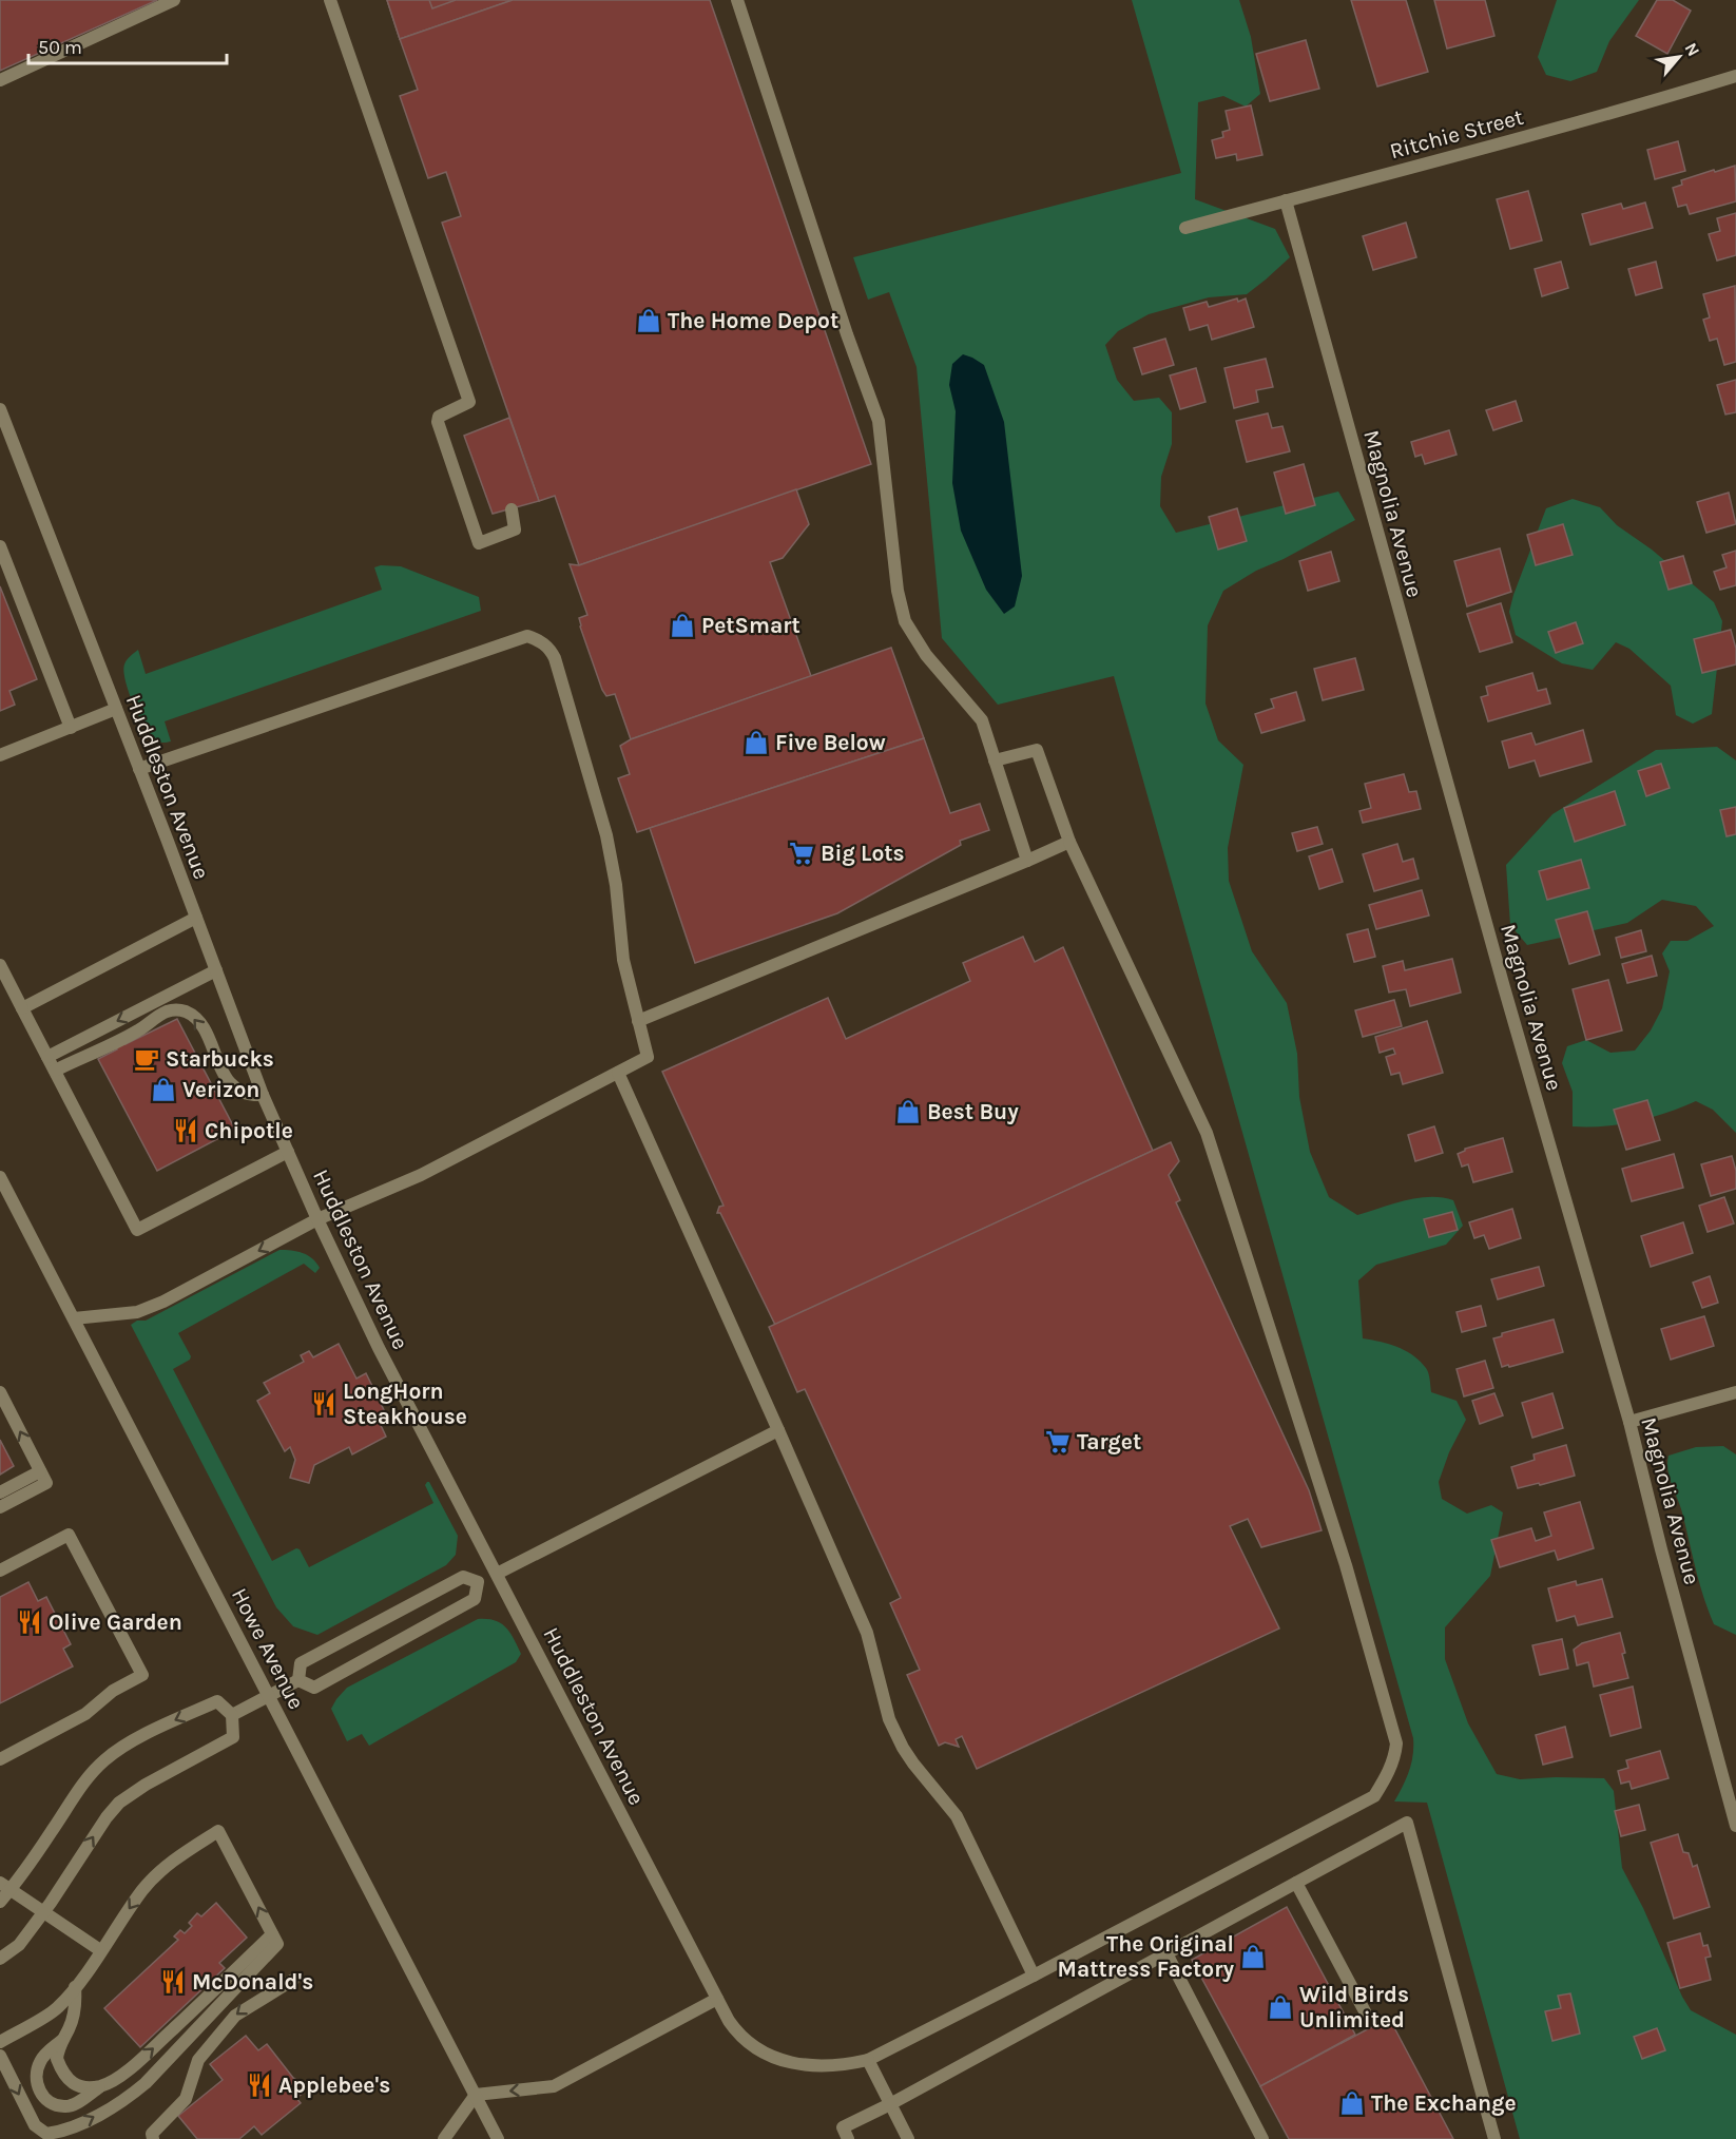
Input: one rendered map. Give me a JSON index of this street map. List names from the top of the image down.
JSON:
{
  "streets": {
    "street": [
      "Ritchie Street",
      "Magnolia Avenue",
      "Huddleston Avenue",
      "Howe Avenue"
    ]
  },
  "crossings": [
    ["Ritchie Street", "Magnolia Avenue"]
  ],
  "places": {
    "shop": [
      "The Home Depot",
      "PetSmart",
      "Five Below",
      "Verizon",
      "Best Buy",
      "The Original Mattress Factory",
      "Wild Birds Unlimited",
      "The Exchange"
    ],
    "supermarket": ["Big Lots", "Target"],
    "cafe": ["Starbucks"],
    "restaurant": [
      "Chipotle",
      "LongHorn Steakhouse",
      "Olive Garden",
      "McDonald's",
      "Applebee's"
    ]
  },
  "scale_bar": "50 m",
  "north": "top right"
}
